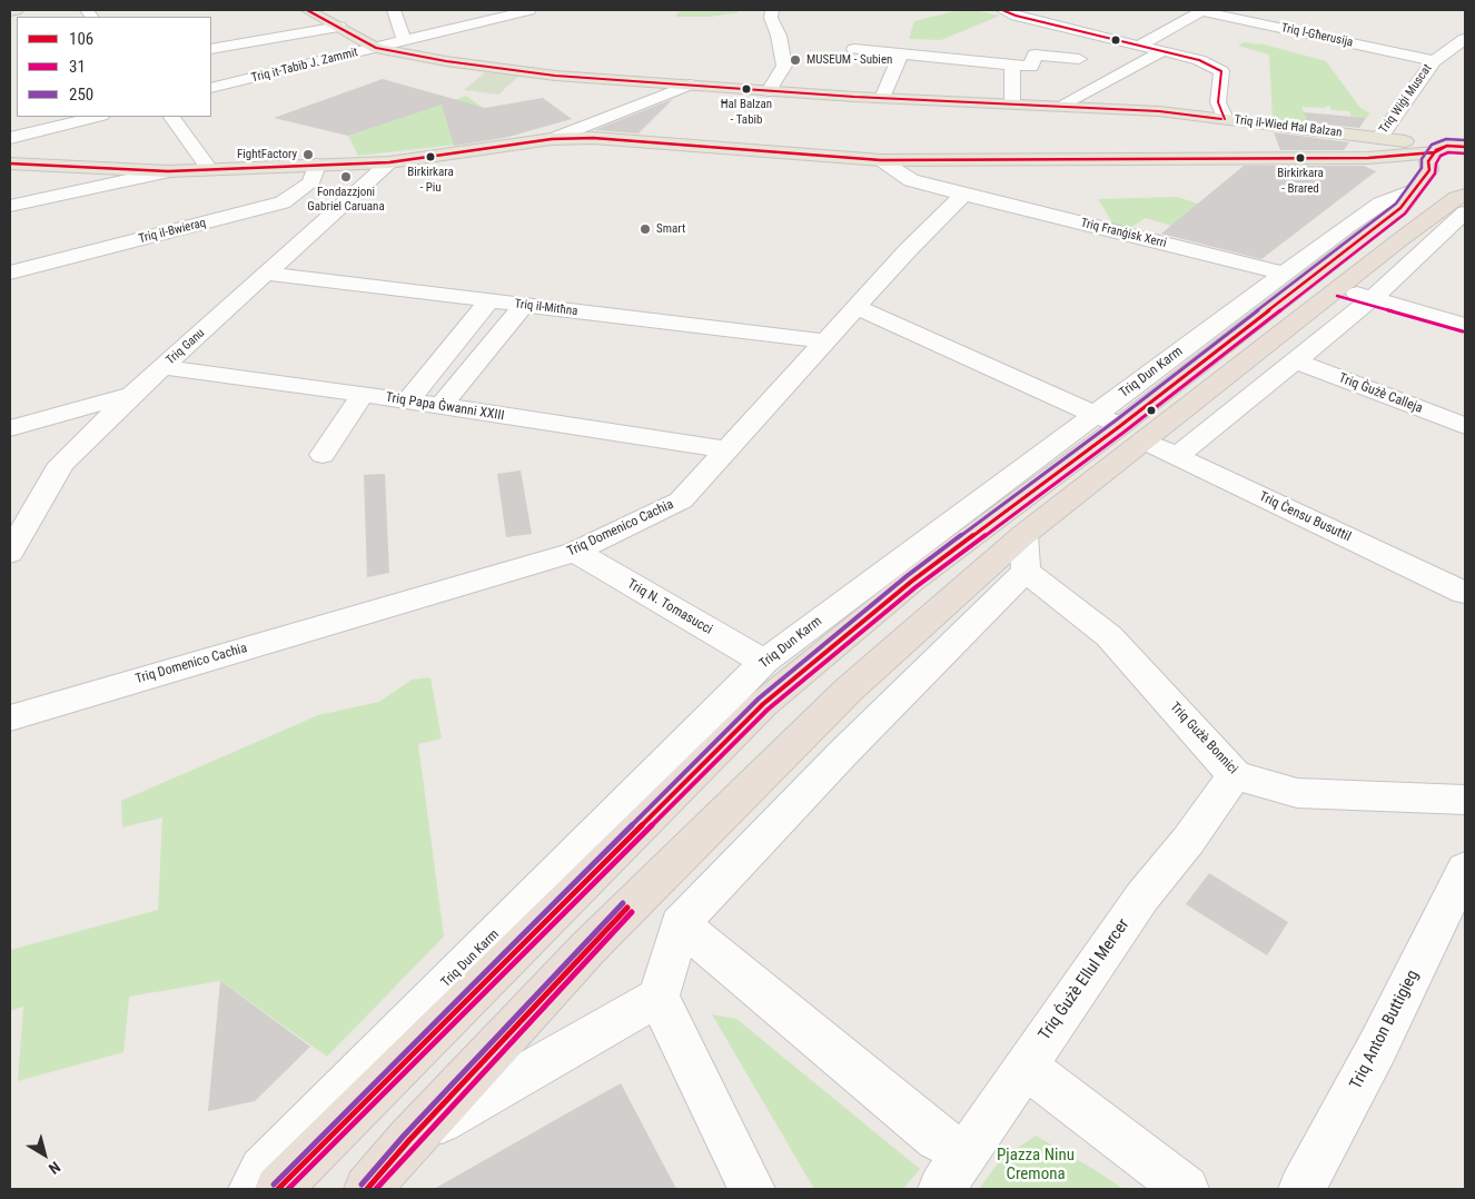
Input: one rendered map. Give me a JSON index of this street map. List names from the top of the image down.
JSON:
{
  "streets": {
    "highway": ["Triq Dun Karm"],
    "main road": ["Triq il-Wied Ħal Balzan"],
    "street": [
      "Triq l-Għerusija",
      "Triq it-Tabib J. Zammit",
      "Triq Wiġi Muscat",
      "Triq il-Bwieraq",
      "Triq Franġisk Xerri",
      "Triq il-Mitħna",
      "Triq Ganu",
      "Triq Ġużè Calleja",
      "Triq Papa Ġwanni XXIII",
      "Triq Ċensu Busuttil",
      "Triq Domenico Cachia",
      "Triq N. Tomasucci",
      "Triq Gużè Bonnici",
      "Triq Ġużè Ellul Mercer",
      "Triq Anton Buttigieg"
    ]
  },
  "crossings": [
    ["Triq l-Għerusija", "Triq Wiġi Muscat"],
    ["Triq it-Tabib J. Zammit", "Triq il-Wied Ħal Balzan"],
    ["Triq Wiġi Muscat", "Triq il-Wied Ħal Balzan"],
    ["Triq il-Wied Ħal Balzan", "Triq Dun Karm"],
    ["Triq Franġisk Xerri", "Triq Dun Karm"],
    ["Triq Franġisk Xerri", "Triq Domenico Cachia"],
    ["Triq il-Mitħna", "Triq Ganu"],
    ["Triq il-Mitħna", "Triq Domenico Cachia"],
    ["Triq Ganu", "Triq Papa Ġwanni XXIII"],
    ["Triq Dun Karm", "Triq Ċensu Busuttil"],
    ["Triq Dun Karm", "Triq N. Tomasucci"],
    ["Triq Papa Ġwanni XXIII", "Triq Domenico Cachia"],
    ["Triq Ċensu Busuttil", "Triq Domenico Cachia"],
    ["Triq Domenico Cachia", "Triq N. Tomasucci"],
    ["Triq Gużè Bonnici", "Triq Ġużè Ellul Mercer"]
  ],
  "parks": ["Pjazza Ninu Cremona"],
  "places": [
    "MUSEUM - Subien",
    "Ħal Balzan - Tabib",
    "FightFactory",
    "Birkirkara - Piu",
    "Birkirkara - Brared",
    "Fondazzjoni Gabriel Caruana",
    "Smart"
  ],
  "lines": ["transit line 106", "transit line 250", "transit line 31"],
  "legend": ["106", "31", "250"],
  "north": "bottom right"
}
